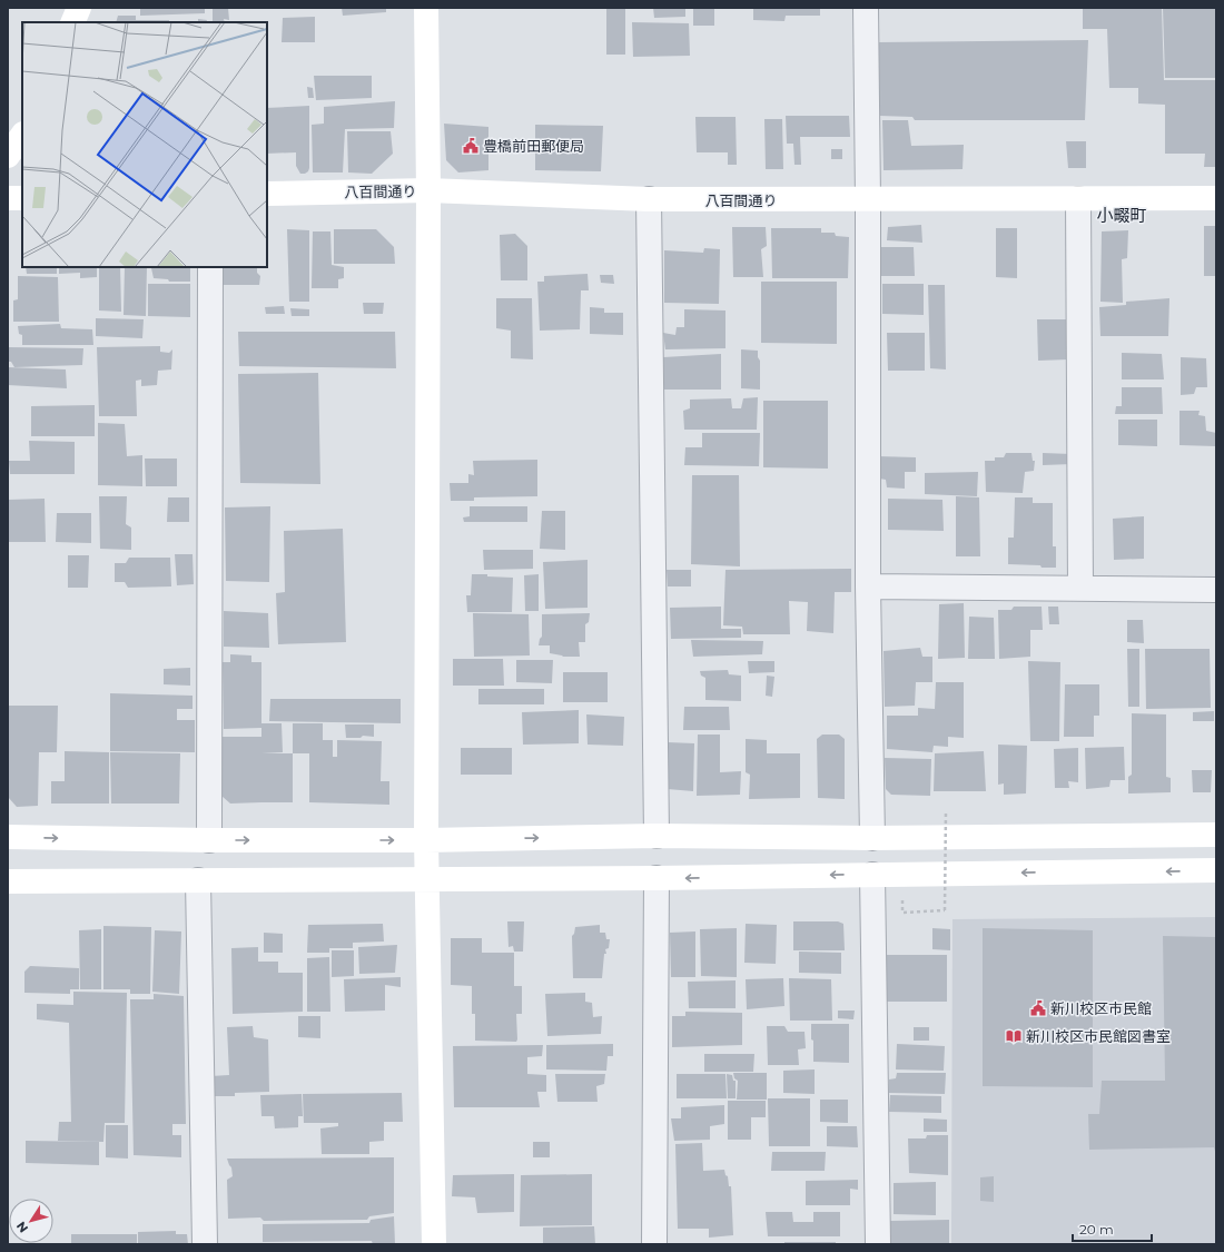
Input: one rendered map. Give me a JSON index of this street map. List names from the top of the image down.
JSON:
{
  "streets": {
    "street": ["八百間通り"]
  },
  "districts": ["小畷町"],
  "places": {
    "public building": ["豊橋前田郵便局", "新川校区市民館"],
    "library": ["新川校区市民館図書室"]
  },
  "scale_bar": "20 m",
  "north": "bottom left"
}
